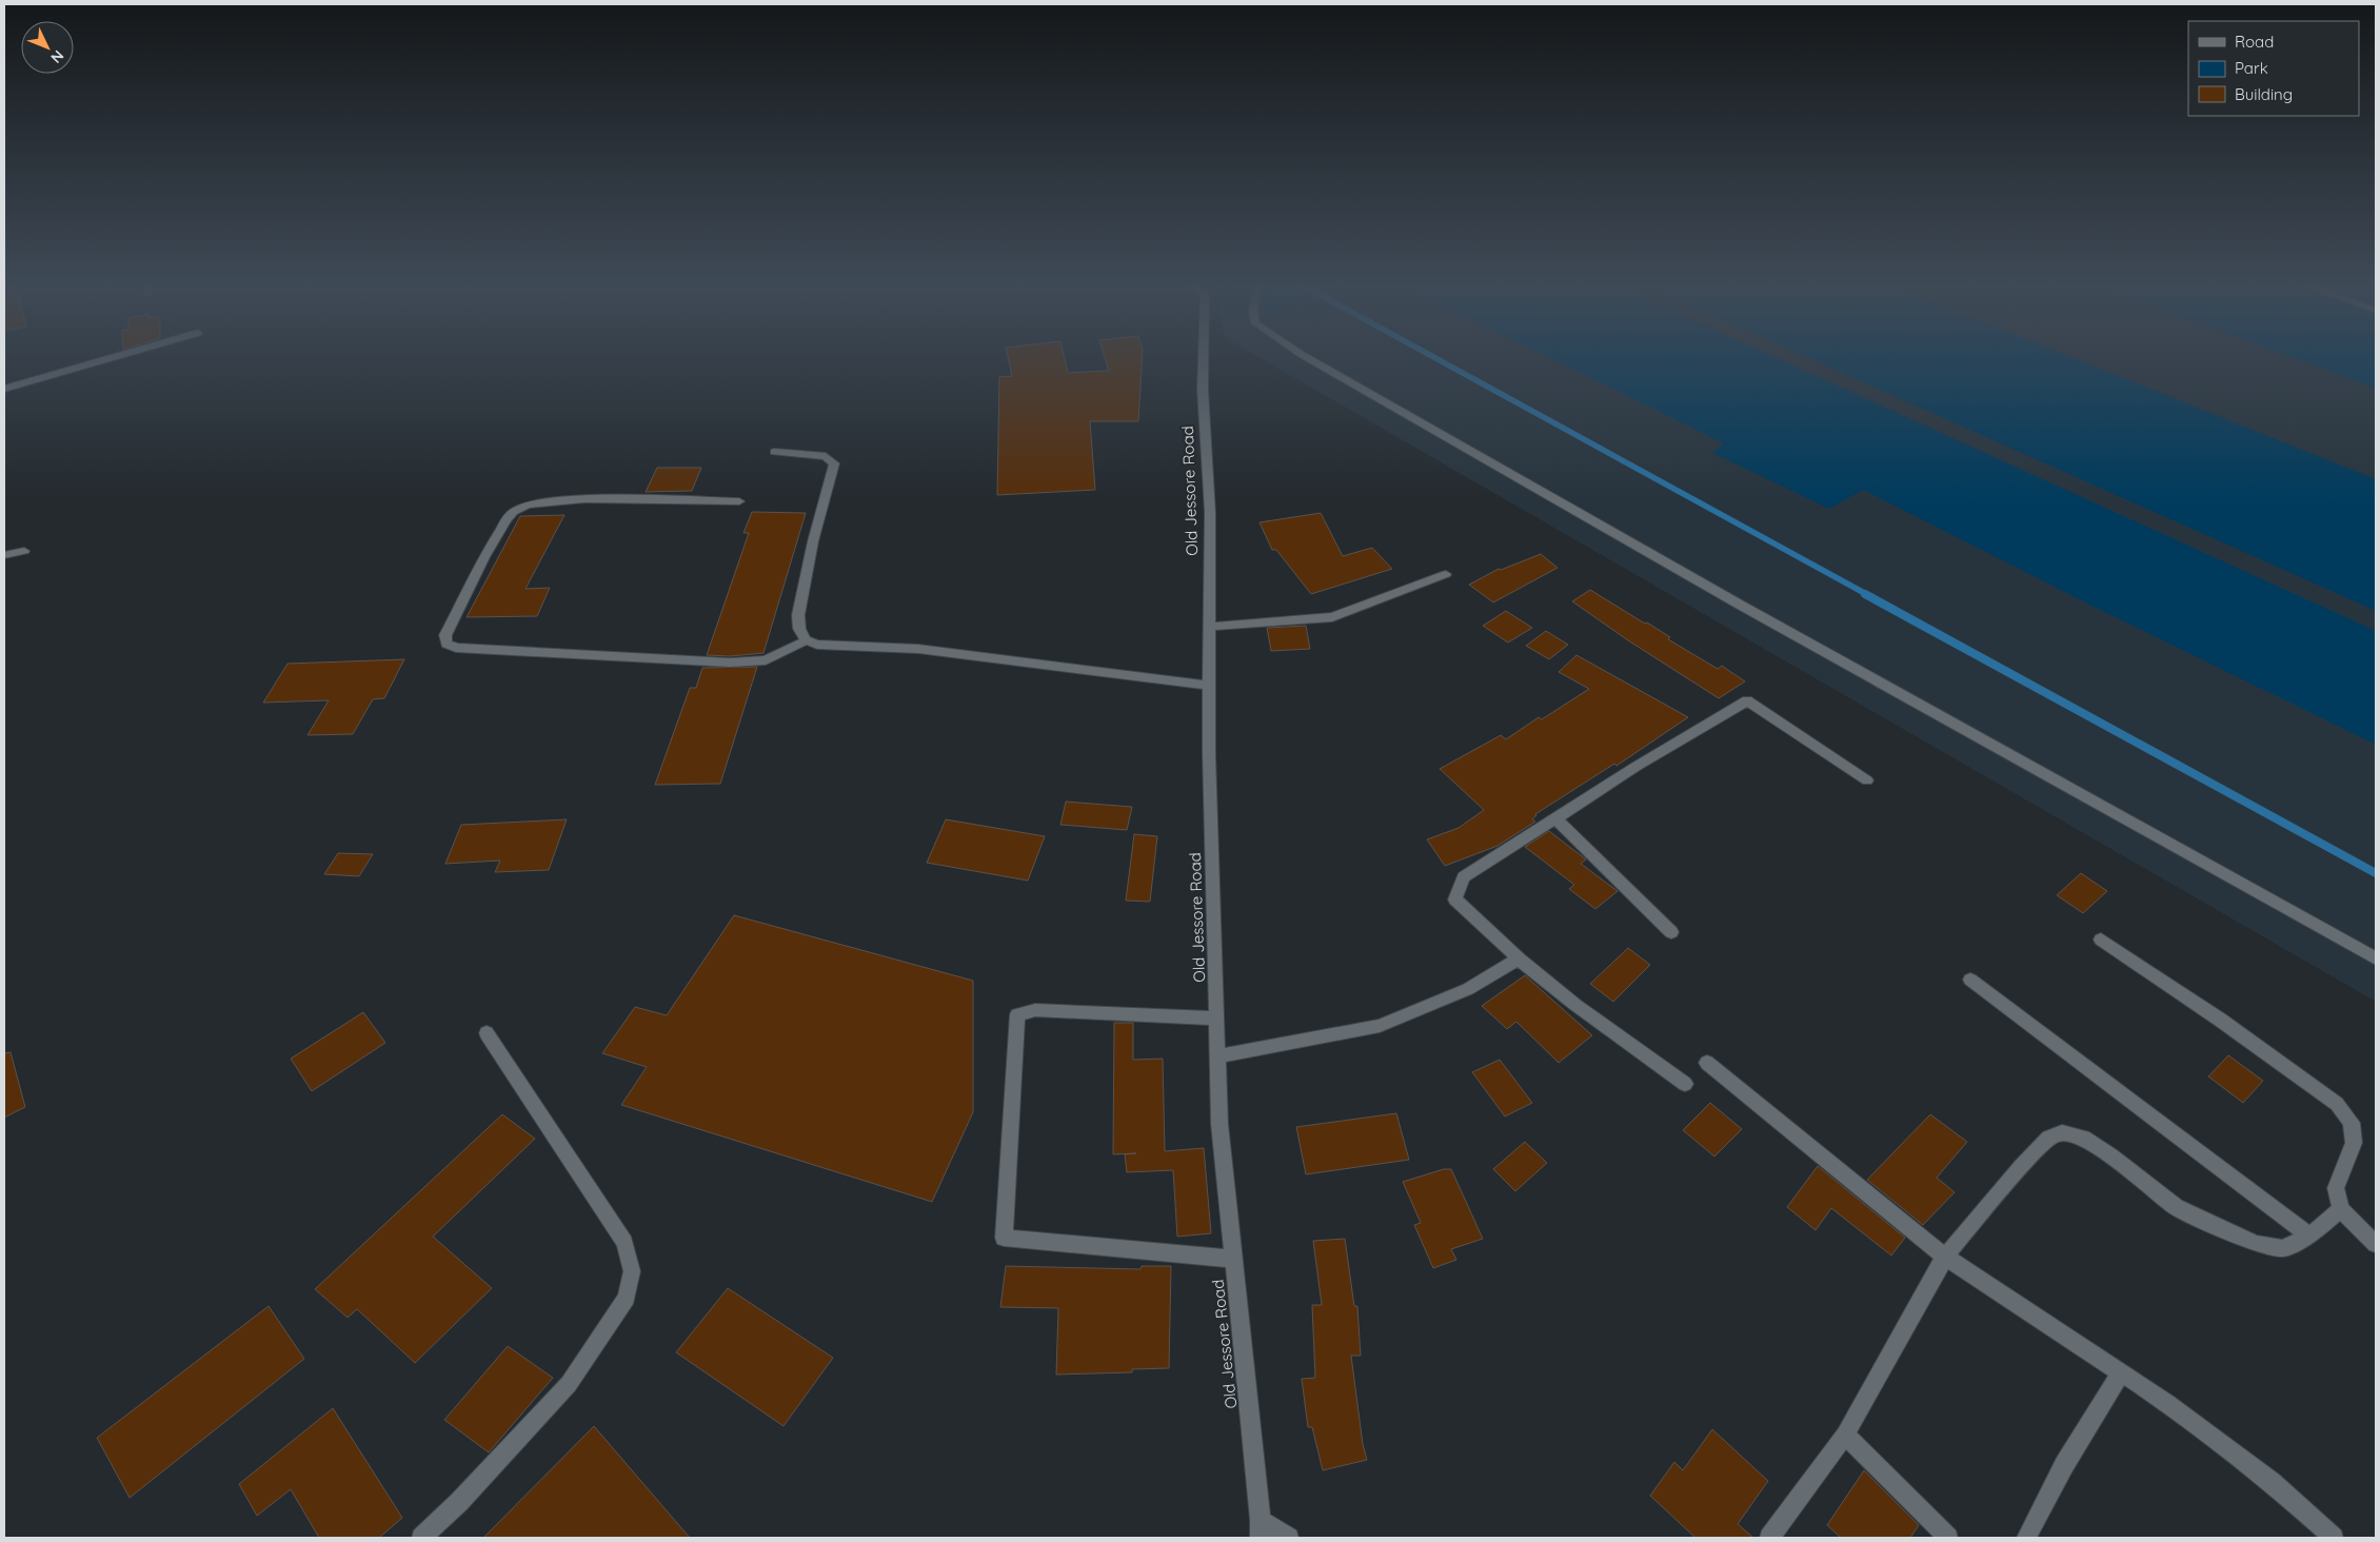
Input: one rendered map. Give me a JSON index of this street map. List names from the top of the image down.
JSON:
{
  "streets": {
    "street": ["Old Jessore Road"]
  },
  "legend": ["Road", "Park", "Building"],
  "north": "bottom right"
}
